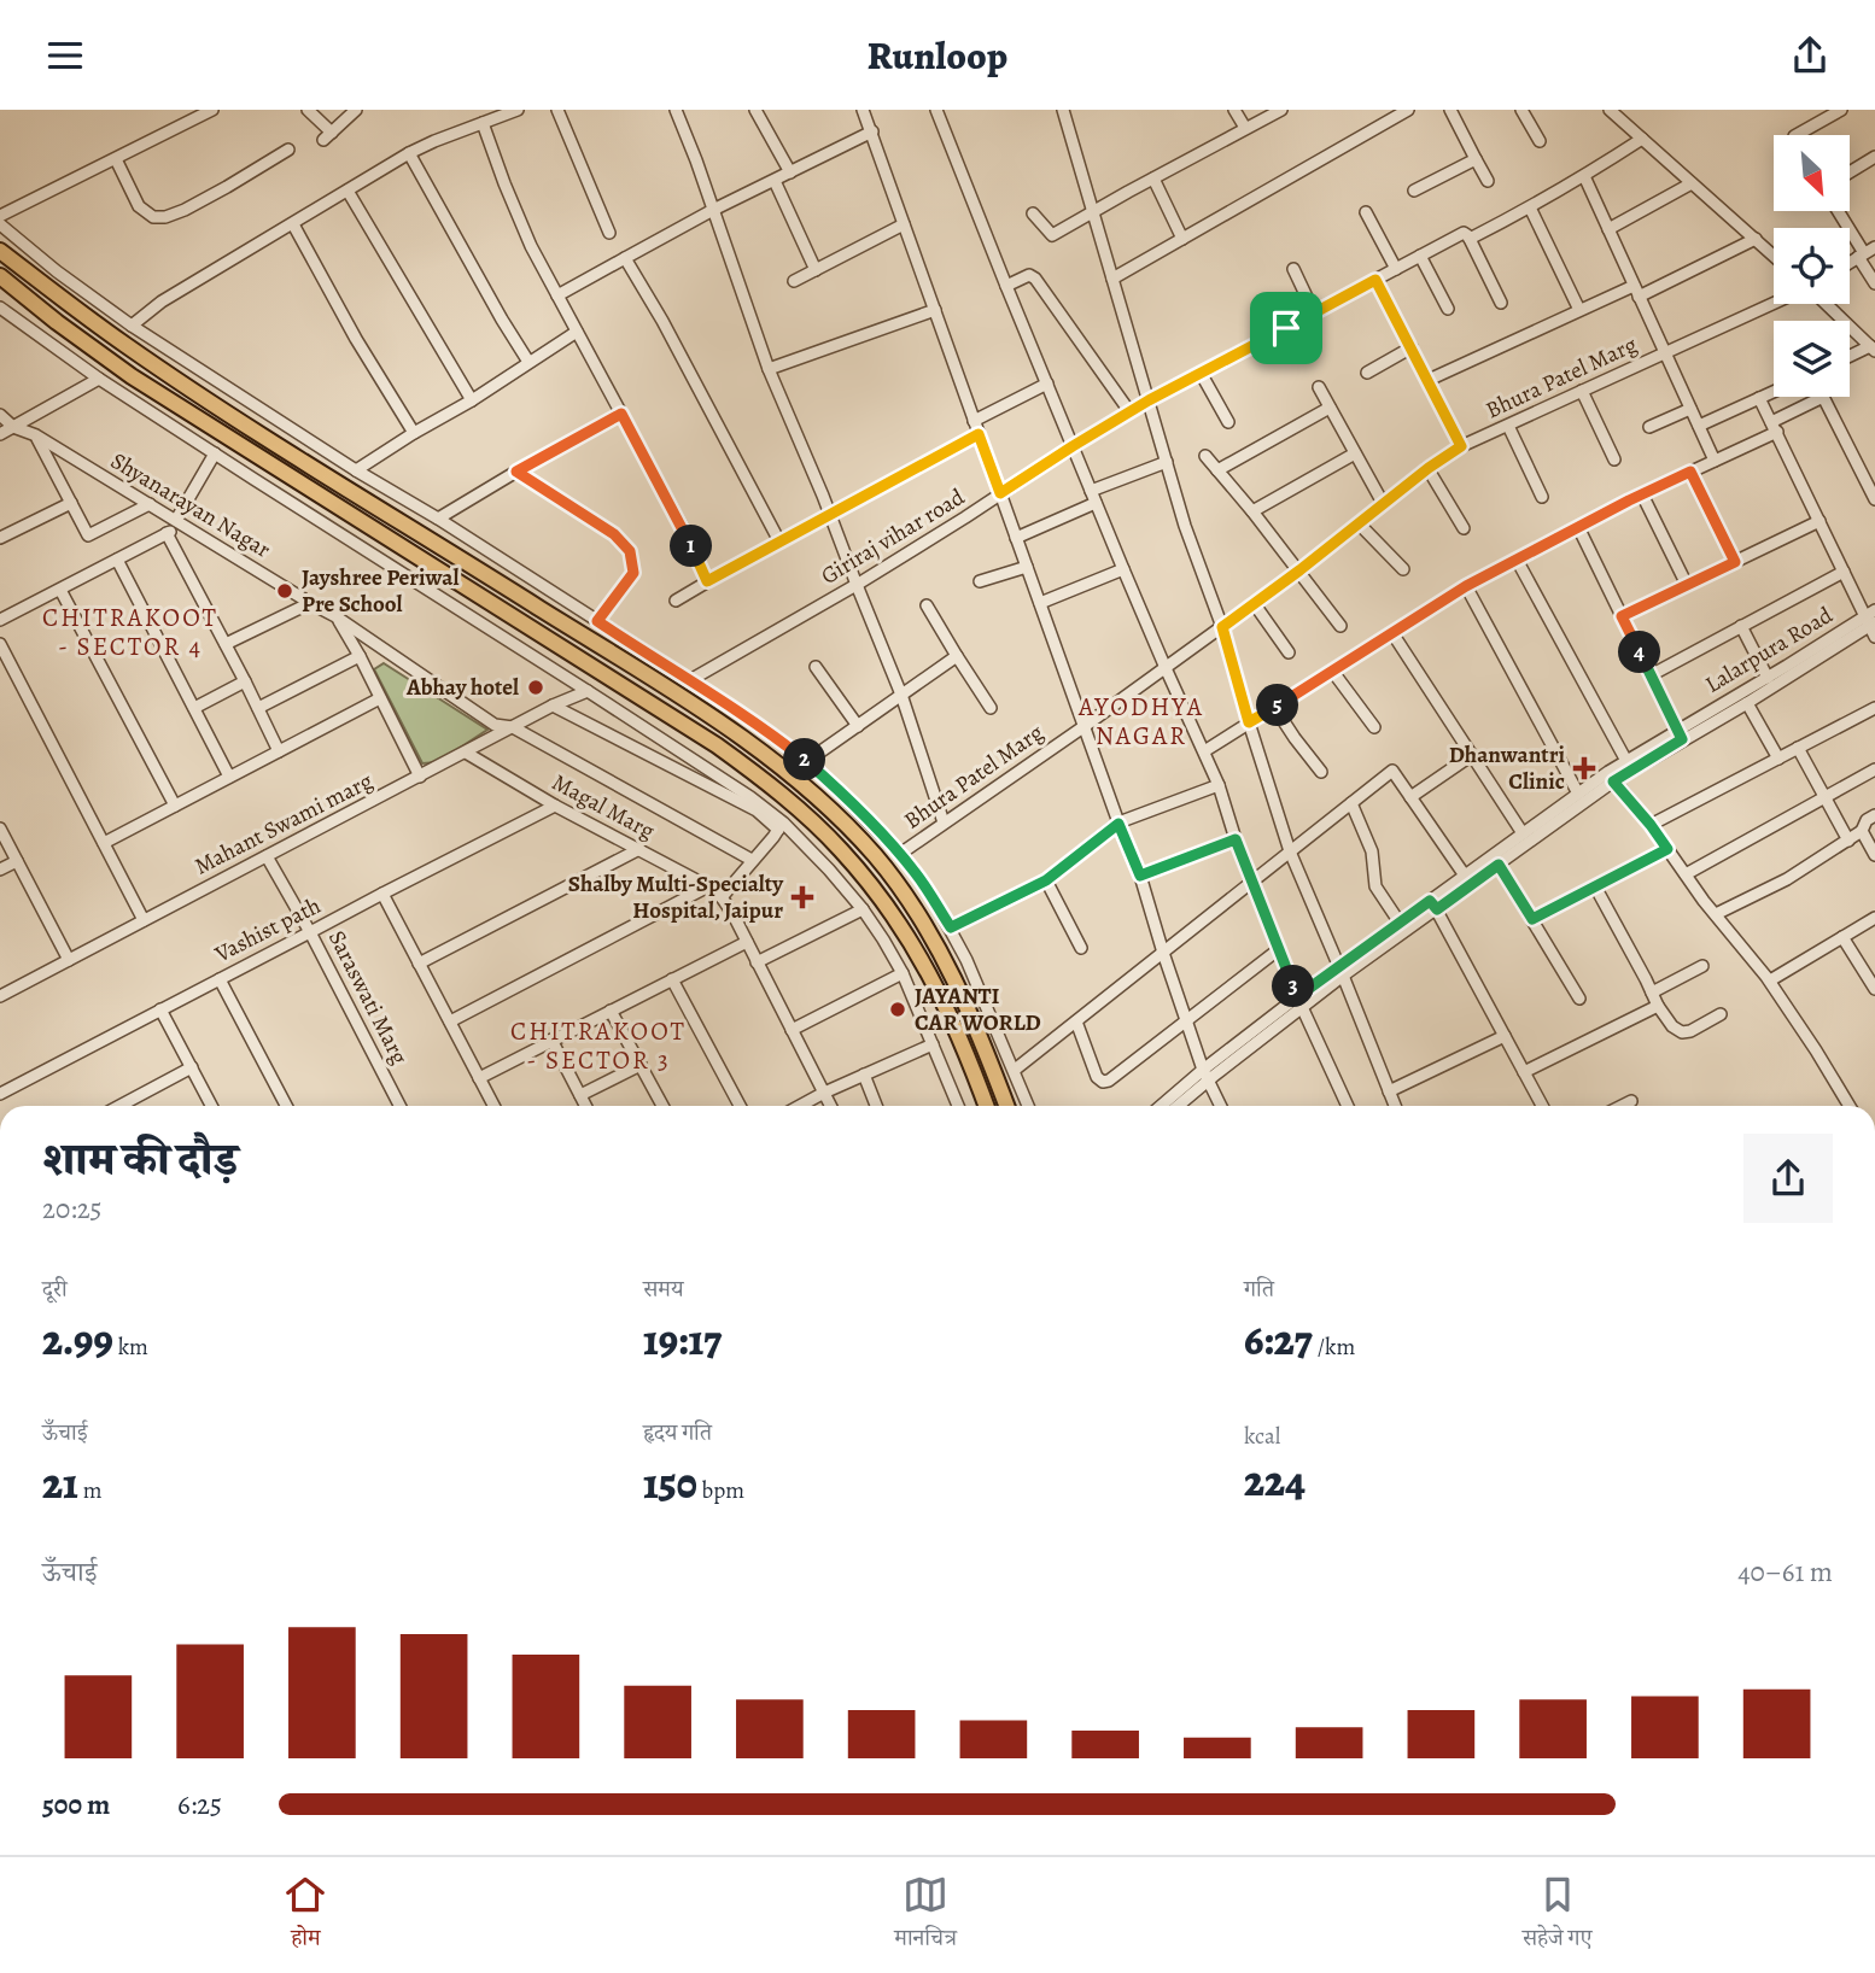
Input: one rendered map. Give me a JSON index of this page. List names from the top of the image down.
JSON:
{
  "streets": {
    "street": [
      "Bhura Patel Marg",
      "Shyanarayan Nagar",
      "Giriraj vihar road",
      "Lalarpura Road",
      "Magal Marg",
      "Mahant Swami marg",
      "Vashist path",
      "Saraswati Marg"
    ]
  },
  "crossings": [
    ["Shyanarayan Nagar", "Mahant Swami marg"],
    ["Magal Marg", "Mahant Swami marg"],
    ["Magal Marg", "Vashist path"],
    ["Mahant Swami marg", "Saraswati Marg"],
    ["Vashist path", "Saraswati Marg"]
  ],
  "districts": ["CHITRAKOOT - SECTOR 4", "AYODHYA NAGAR", "CHITRAKOOT - SECTOR 3"],
  "places": {
    "other": ["Jayshree Periwal Pre School", "Abhay hotel", "JAYANTI CAR WORLD"],
    "health": ["Dhanwantri Clinic", "Shalby Multi-Specialty Hospital, Jaipur"]
  },
  "north": "bottom right",
  "page": {
    "header": "Runloop",
    "pins": [
      "1",
      "4",
      "5",
      "2",
      "3"
    ],
    "heading": ["शाम की दौड़", "20:25"],
    "stats": [
      ["दूरी", "2.99 km"],
      ["समय", "19:17"],
      ["गति", "6:27 /km"],
      ["ऊँचाई", "21 m"],
      ["हृदय गति", "150 bpm"],
      ["kcal", "224"]
    ],
    "chart": ["ऊँचाई", "40–61 m"],
    "list": [
      {
        "name": "500 m",
        "note": "6:25"
      }
    ],
    "tabs": ["होम", "मानचित्र", "सहेजे गए"]
  }
}
